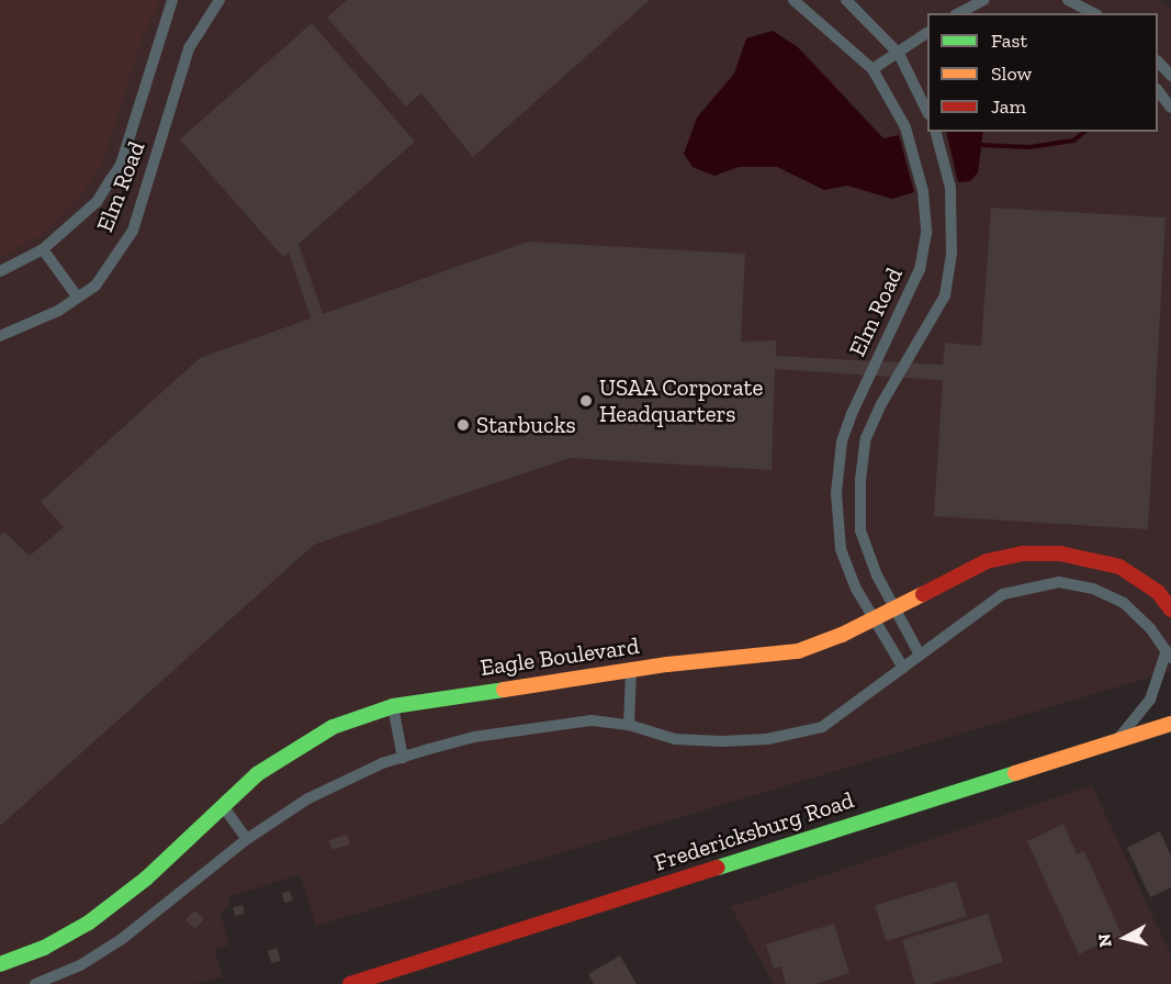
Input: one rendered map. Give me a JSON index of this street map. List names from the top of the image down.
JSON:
{
  "streets": {
    "street": ["Elm Road", "Eagle Boulevard", "Fredericksburg Road"]
  },
  "crossings": [
    ["Elm Road", "Eagle Boulevard"]
  ],
  "places": ["USAA Corporate Headquarters", "Starbucks"],
  "legend": ["Fast", "Slow", "Jam"],
  "north": "left"
}
